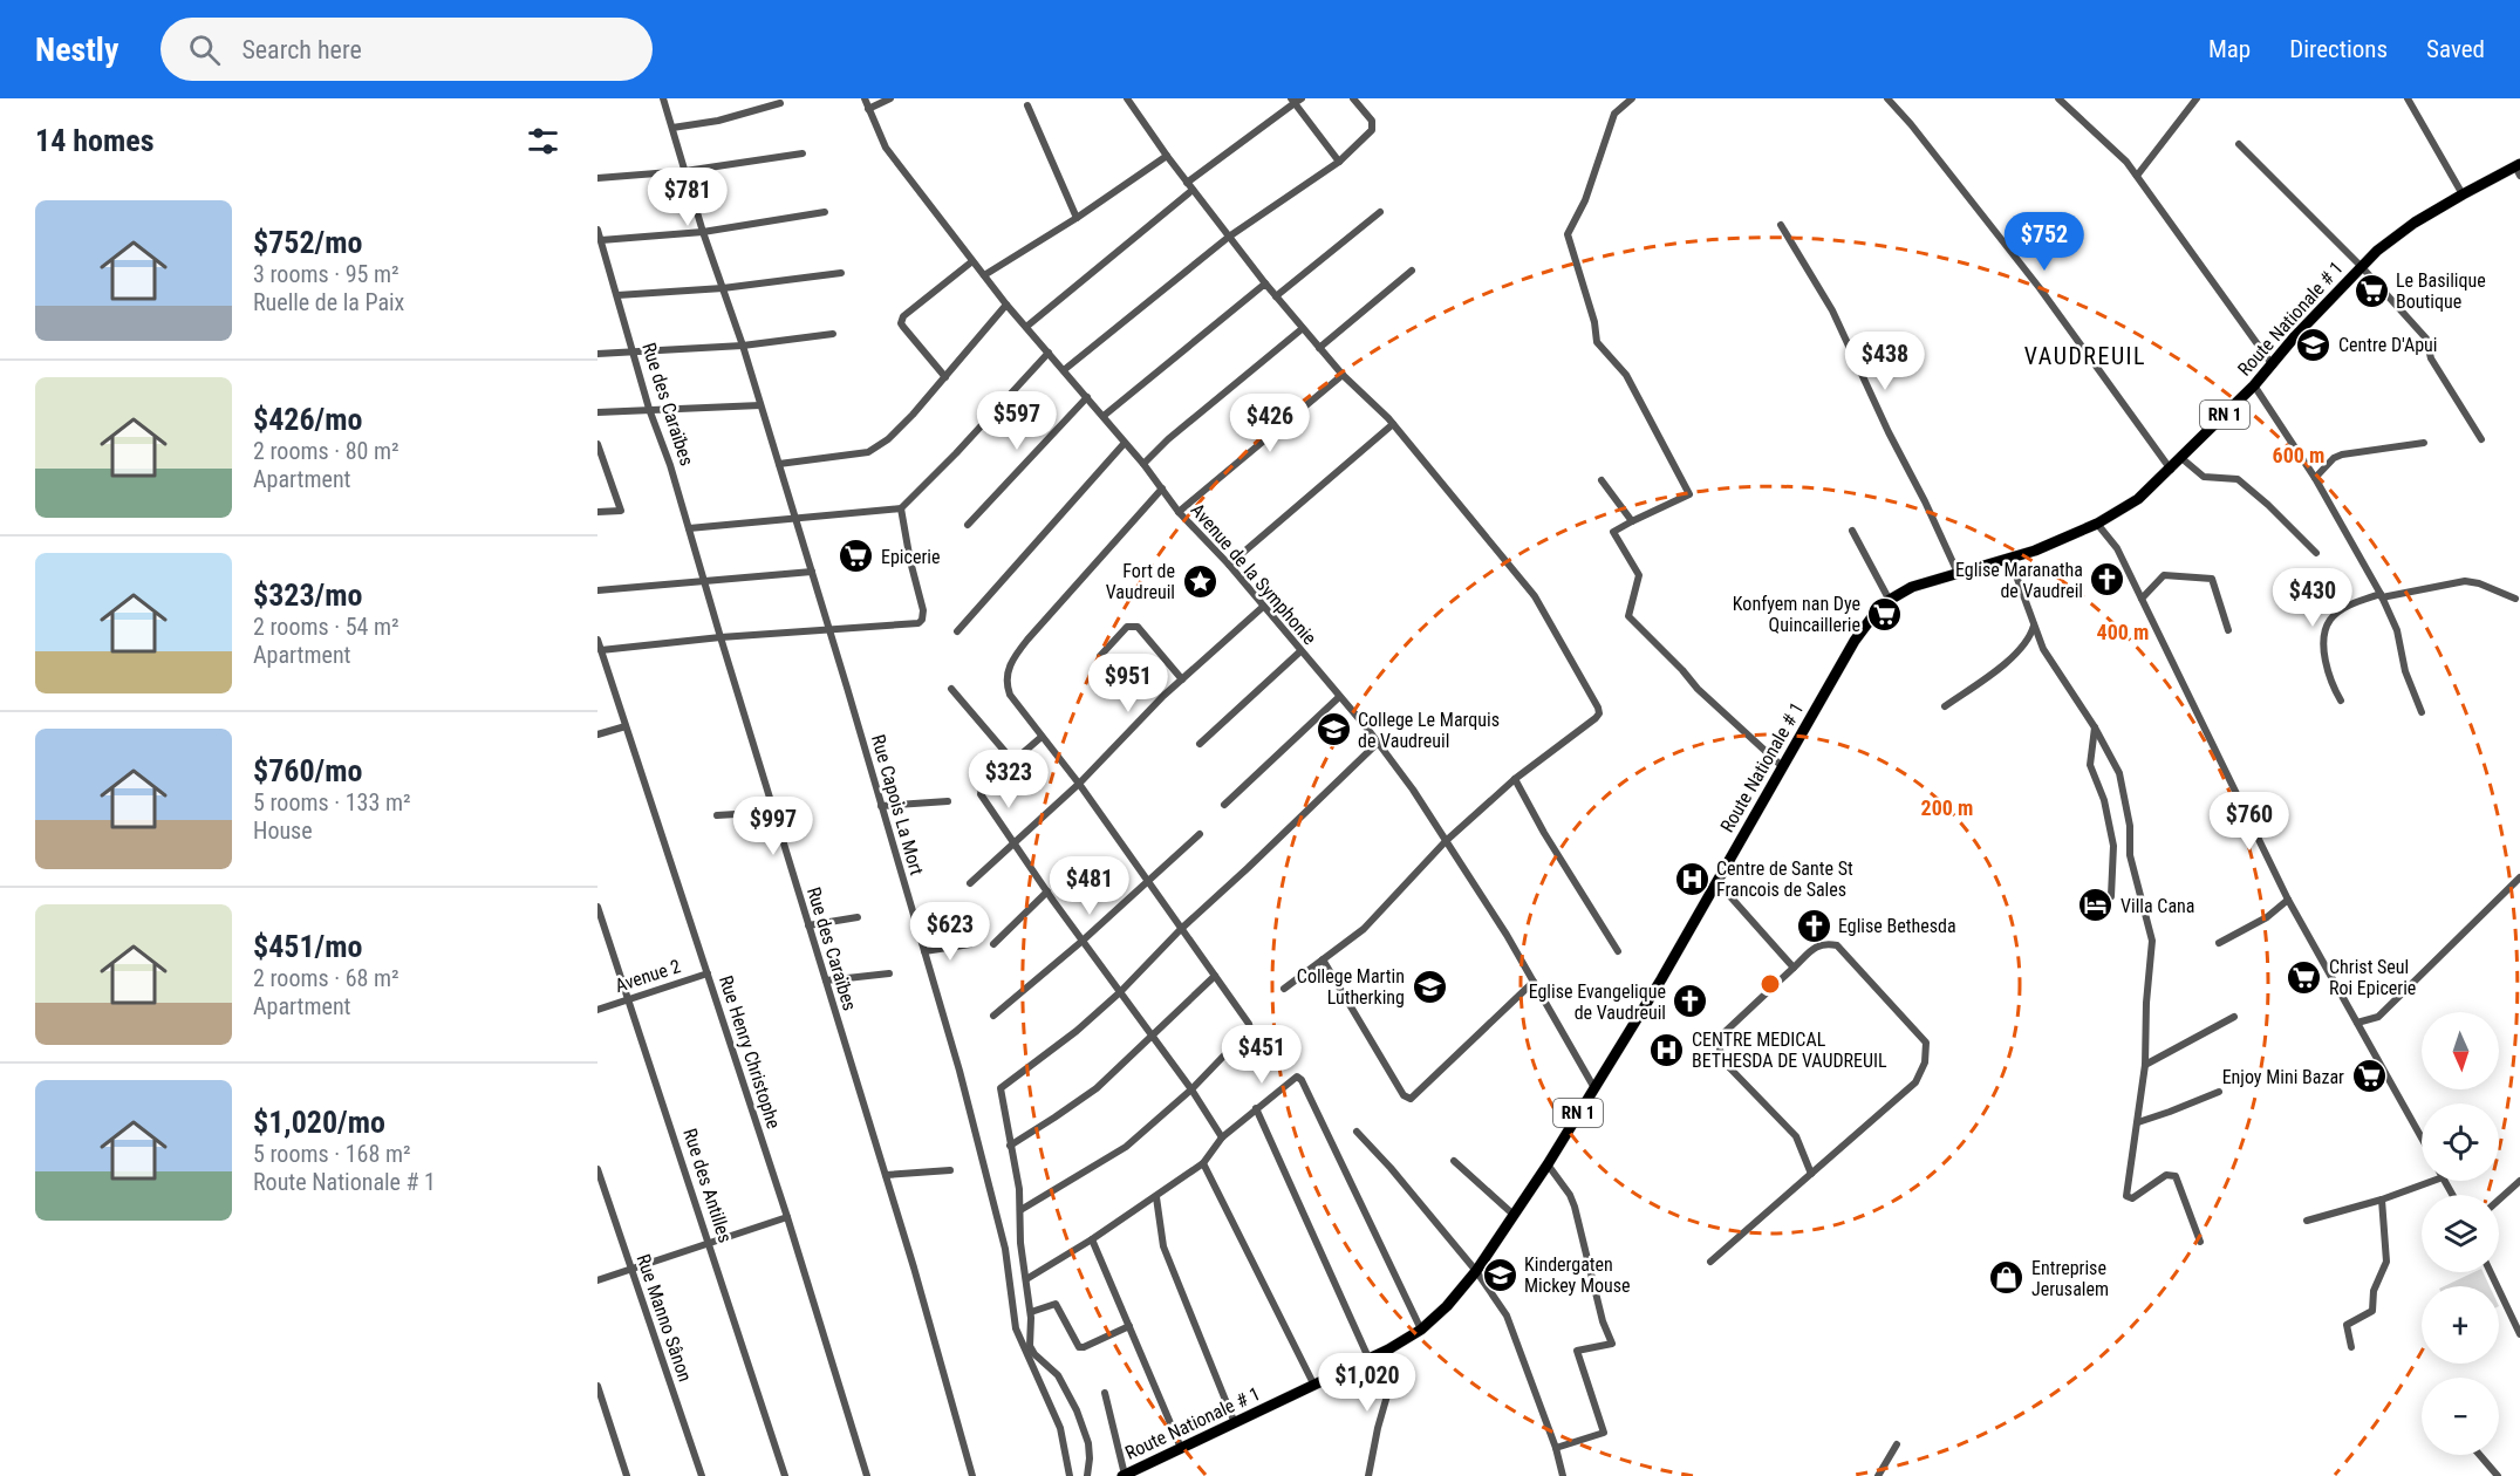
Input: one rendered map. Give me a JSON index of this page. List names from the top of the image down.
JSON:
{
  "streets": {
    "main road": ["Route Nationale # 1", "RN 1"],
    "street": [
      "Rue des Caraïbes",
      "Avenue de la Symphonie",
      "Rue Capois La Mort",
      "Avenue 2",
      "Rue Henry Christophe",
      "Rue des Antilles",
      "Rue Manno Sânon"
    ]
  },
  "crossings": [
    ["Route Nationale # 1", "Avenue de la Symphonie"],
    ["Avenue 2", "Rue Henry Christophe"],
    ["Avenue 2", "Rue des Antilles"]
  ],
  "districts": ["VAUDREUIL"],
  "places": {
    "supermarket": [
      "Le Basilique Boutique",
      "Epicerie",
      "Konfyem nan Dye Quincaillerie",
      "Christ Seul Roi Epicerie",
      "Enjoy Mini Bazar"
    ],
    "school or university": [
      "Centre D'Apui",
      "College Le Marquis de Vaudreuil",
      "College Martin Lutherking",
      "Kindergaten Mickey Mouse"
    ],
    "church": ["Eglise Maranatha de Vaudreil", "Eglise Bethesda", "Eglise Evangelique de Vaudreuil"],
    "place": ["Fort de Vaudreuil"],
    "hospital": ["Centre de Sante St Francois de Sales", "CENTRE MEDICAL BETHESDA DE VAUDREUIL"],
    "hotel": ["Villa Cana"],
    "shop": ["Entreprise Jerusalem"]
  },
  "north": "bottom",
  "page": {
    "header": "Nestly",
    "search": "Search here",
    "nav": ["Map", "Directions", "Saved"],
    "heading": "14 homes",
    "price": [
      "$781",
      "$752",
      "$438",
      "$597",
      "$426",
      "$430",
      "$951",
      "$323",
      "$760",
      "$997",
      "$481",
      "$623",
      "$451",
      "$1,020"
    ],
    "list": [
      {
        "name": "$752/mo",
        "note": "3 rooms · 95 m² · Ruelle de la Paix"
      },
      {
        "name": "$426/mo",
        "note": "2 rooms · 80 m² · Apartment"
      },
      {
        "name": "$323/mo",
        "note": "2 rooms · 54 m² · Apartment"
      },
      {
        "name": "$760/mo",
        "note": "5 rooms · 133 m² · House"
      },
      {
        "name": "$451/mo",
        "note": "2 rooms · 68 m² · Apartment"
      },
      {
        "name": "$1,020/mo",
        "note": "5 rooms · 168 m² · Route Nationale # 1"
      }
    ],
    "map_buttons": ["+", "−"]
  },
  "rings": ["600 m", "400 m", "200 m"]
}
